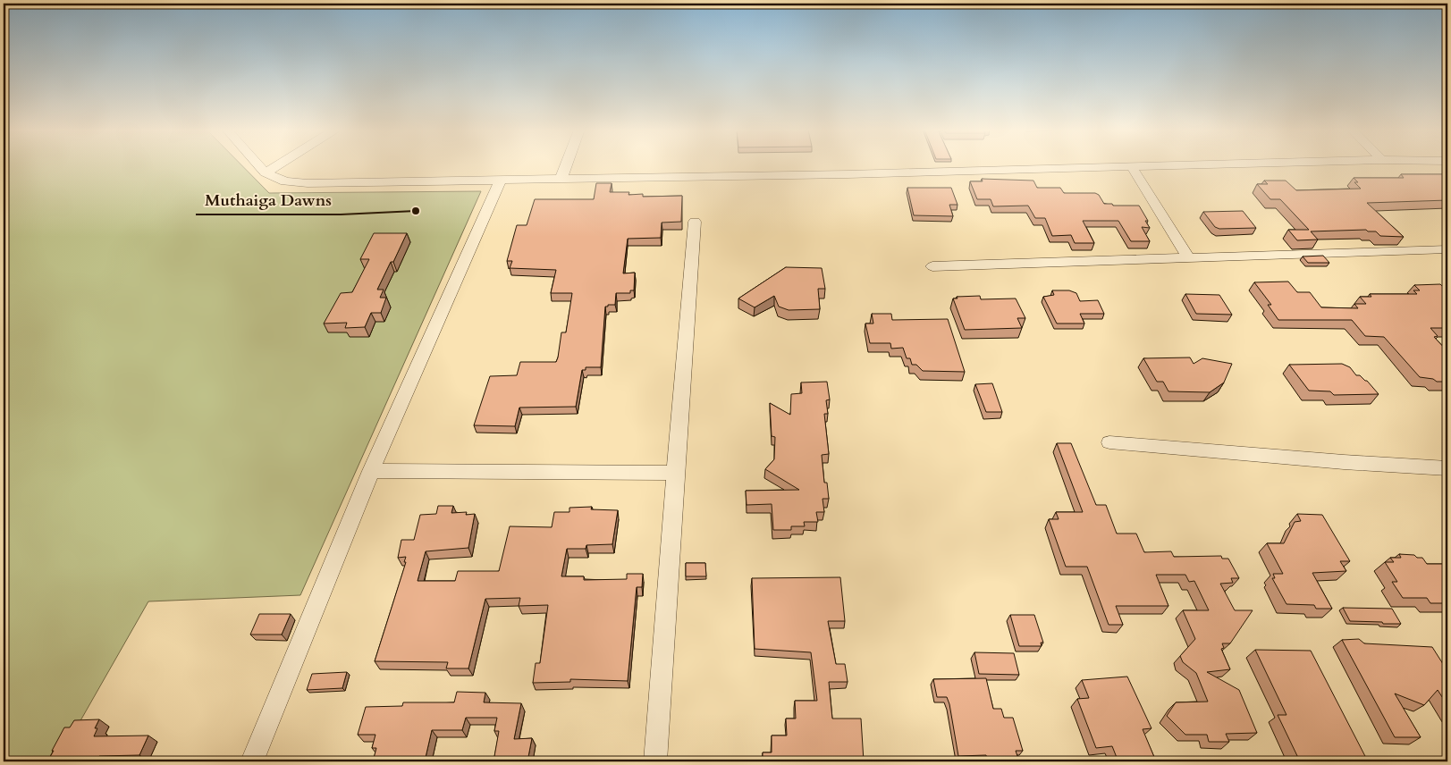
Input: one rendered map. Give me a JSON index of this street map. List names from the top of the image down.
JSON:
{
  "places": ["Muthaiga Dawns"]
}
